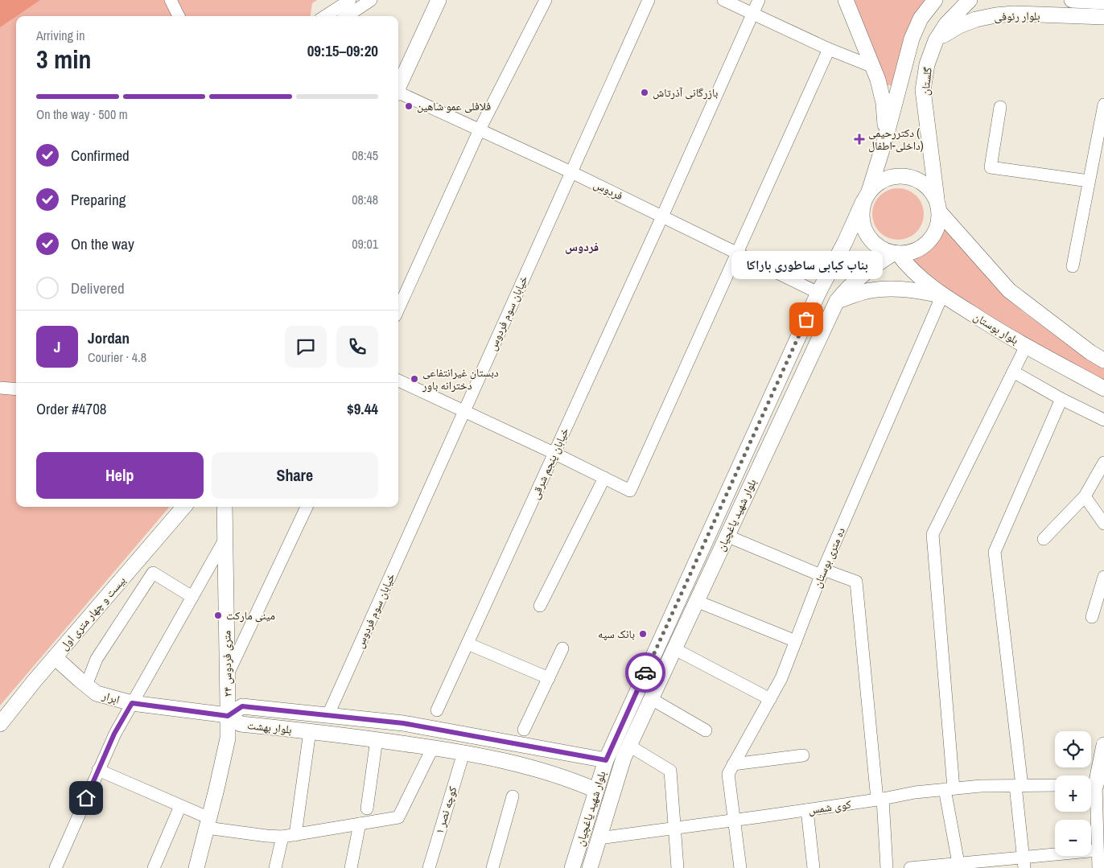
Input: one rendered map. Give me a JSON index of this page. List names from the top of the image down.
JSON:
{
  "streets": {
    "main road": [
      "بلوار رئوفی",
      "گلستان",
      "بلوار بوستان",
      "بلوار شهید یاغچیان",
      "بیست و چهار متری اول",
      "۲۴ متری فردوس",
      "ابرار",
      "بلوار بهشت"
    ],
    "street": [
      "فردوس",
      "خیابان سوم فردوس",
      "خیابان پنجم شرقی",
      "ده متری بوستان",
      "کوی شمس",
      "کوچه نصر ۱"
    ]
  },
  "crossings": [
    ["بلوار رئوفی", "گلستان"],
    ["گلستان", "بلوار بوستان"],
    ["گلستان", "بلوار شهید یاغچیان"],
    ["فردوس", "خیابان سوم فردوس"],
    ["فردوس", "خیابان پنجم شرقی"],
    ["فردوس", "بلوار شهید یاغچیان"],
    ["خیابان سوم فردوس", "بلوار بهشت"],
    ["بلوار بوستان", "بلوار شهید یاغچیان"],
    ["بلوار بوستان", "ده متری بوستان"],
    ["بلوار شهید یاغچیان", "بلوار بهشت"],
    ["بلوار شهید یاغچیان", "کوی شمس"],
    ["ده متری بوستان", "کوی شمس"],
    ["بیست و چهار متری اول", "ابرار"],
    ["۲۴ متری فردوس", "ابرار"],
    ["۲۴ متری فردوس", "بلوار بهشت"],
    ["ابرار", "بلوار بهشت"],
    ["بلوار بهشت", "کوچه نصر ۱"]
  ],
  "districts": ["فردوس"],
  "places": {
    "other": [
      "بازرگانی آذرتاش",
      "فلافلی عمو شاهین",
      "بناب کبابی ساطوری باراکا",
      "دبستان غیرانتفاعی دخترانه باور",
      "مینی مارکت",
      "بانک سپه"
    ],
    "health": ["دکتررحیمی ( داخلی-اطفال)"]
  },
  "page": {
    "heading": ["3 min", "Arriving in", "09:15–09:20"],
    "panel": [
      "Jordan",
      "Courier · 4.8",
      "Order #4708",
      "$9.44"
    ],
    "bar": "On the way · 500 m",
    "list": [
      ["Confirmed", "08:45"],
      ["Preparing", "08:48"],
      ["On the way", "09:01"],
      "Delivered"
    ],
    "bubble": "بناب کبابی ساطوری باراکا",
    "round": "J",
    "buttons": ["Help", "Share"],
    "map_buttons": ["+", "−"]
  }
}
